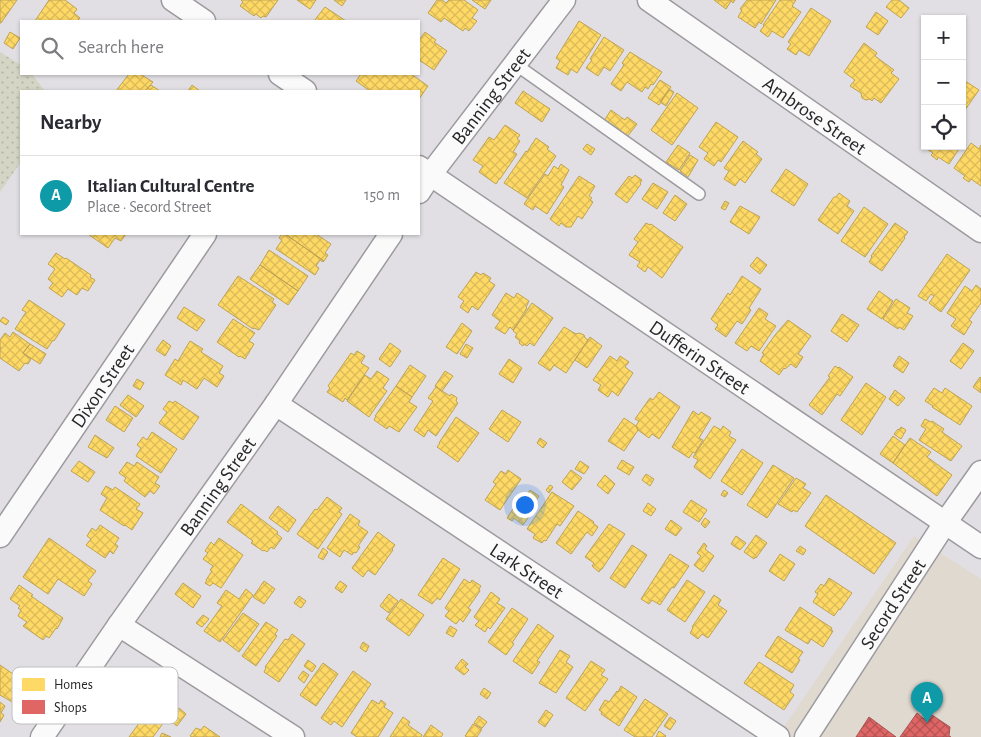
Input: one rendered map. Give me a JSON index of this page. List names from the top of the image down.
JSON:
{
  "streets": {
    "street": [
      "Banning Street",
      "Ambrose Street",
      "Dufferin Street",
      "Dixon Street",
      "Lark Street",
      "Secord Street"
    ]
  },
  "crossings": [
    ["Banning Street", "Dufferin Street"],
    ["Banning Street", "Lark Street"],
    ["Dufferin Street", "Secord Street"]
  ],
  "legend": ["Homes", "Shops"],
  "page": {
    "map_buttons": ["+", "−"],
    "search": "Search here",
    "heading": "Nearby",
    "list": [
      {
        "mark": "A",
        "name": "Italian Cultural Centre",
        "note": "Place · Secord Street",
        "value": "150 m"
      }
    ],
    "pins": "A"
  }
}
